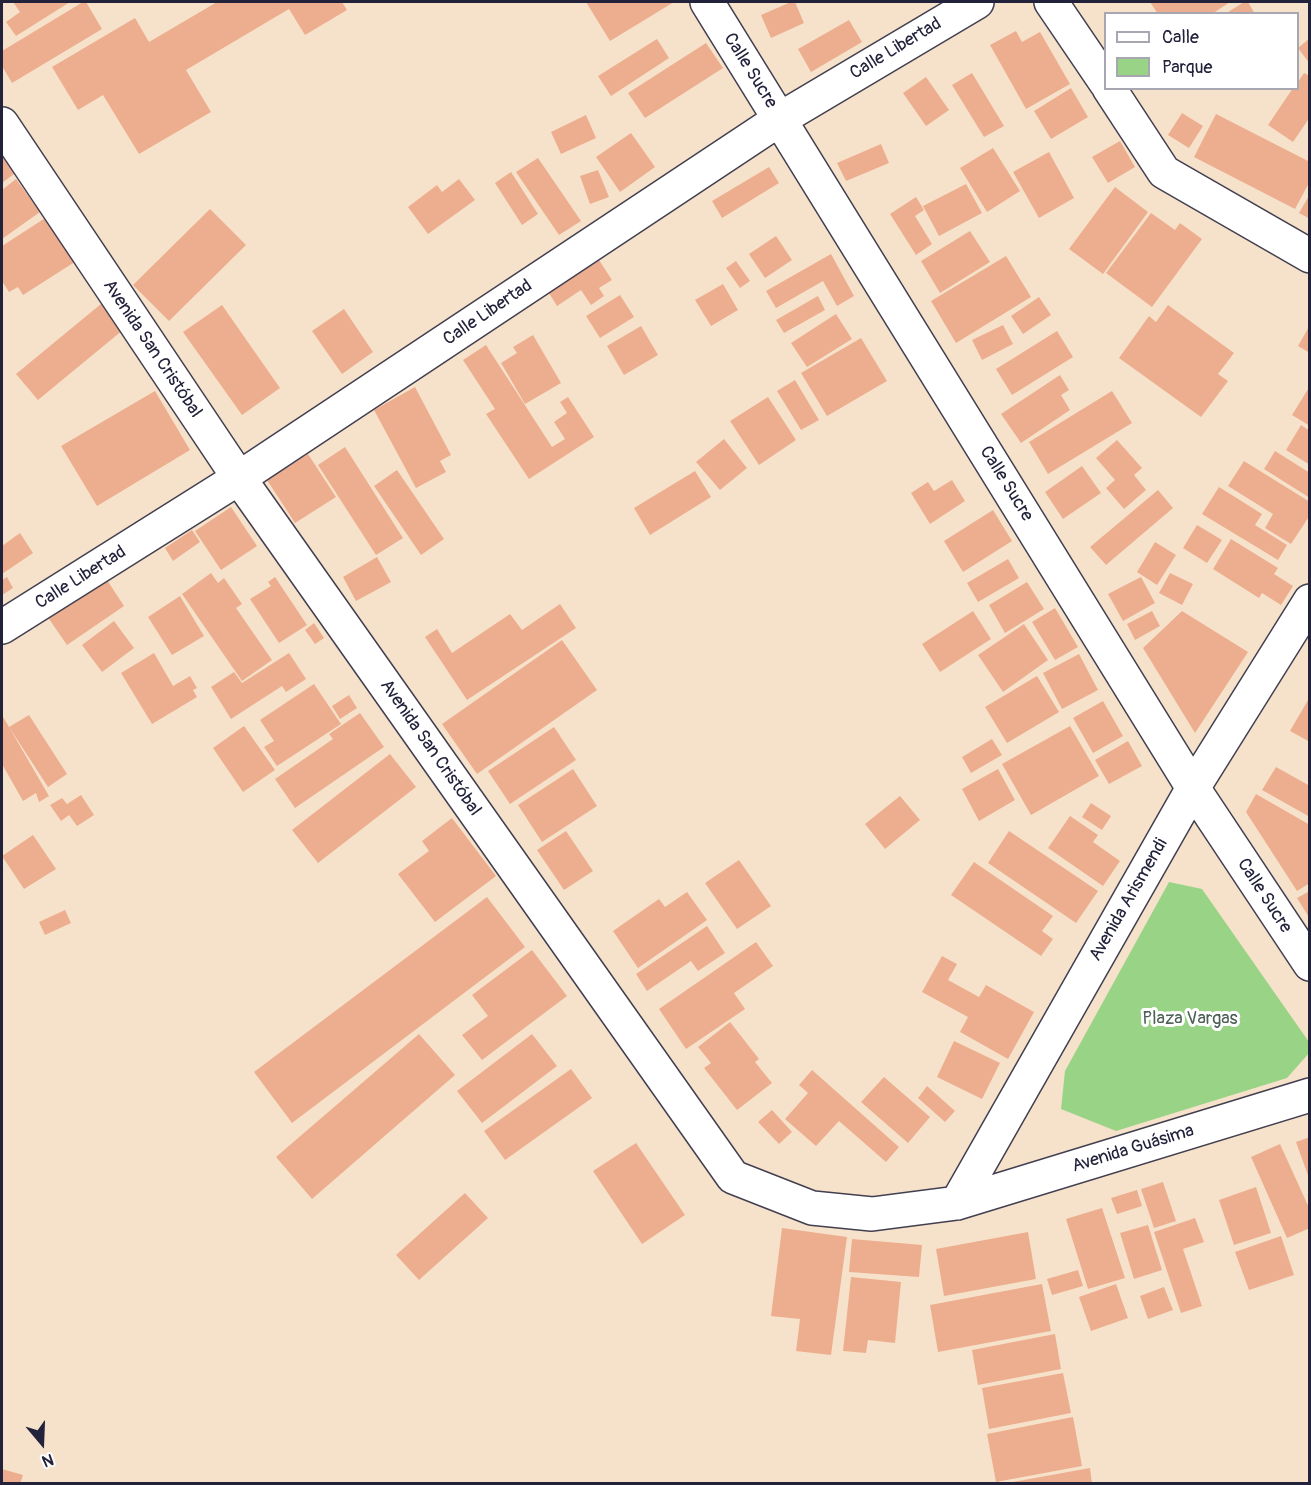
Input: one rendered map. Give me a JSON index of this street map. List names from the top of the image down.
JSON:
{
  "streets": {
    "street": [
      "Calle Libertad",
      "Calle Sucre",
      "Avenida San Cristóbal",
      "Avenida Arismendi",
      "Avenida Guásima"
    ]
  },
  "crossings": [
    ["Calle Libertad", "Calle Sucre"],
    ["Calle Libertad", "Avenida San Cristóbal"],
    ["Calle Sucre", "Avenida Arismendi"],
    ["Avenida San Cristóbal", "Avenida Arismendi"],
    ["Avenida San Cristóbal", "Avenida Guásima"],
    ["Avenida Arismendi", "Avenida Guásima"]
  ],
  "parks": ["Plaza Vargas"],
  "legend": ["Calle", "Parque"],
  "north": "bottom"
}
